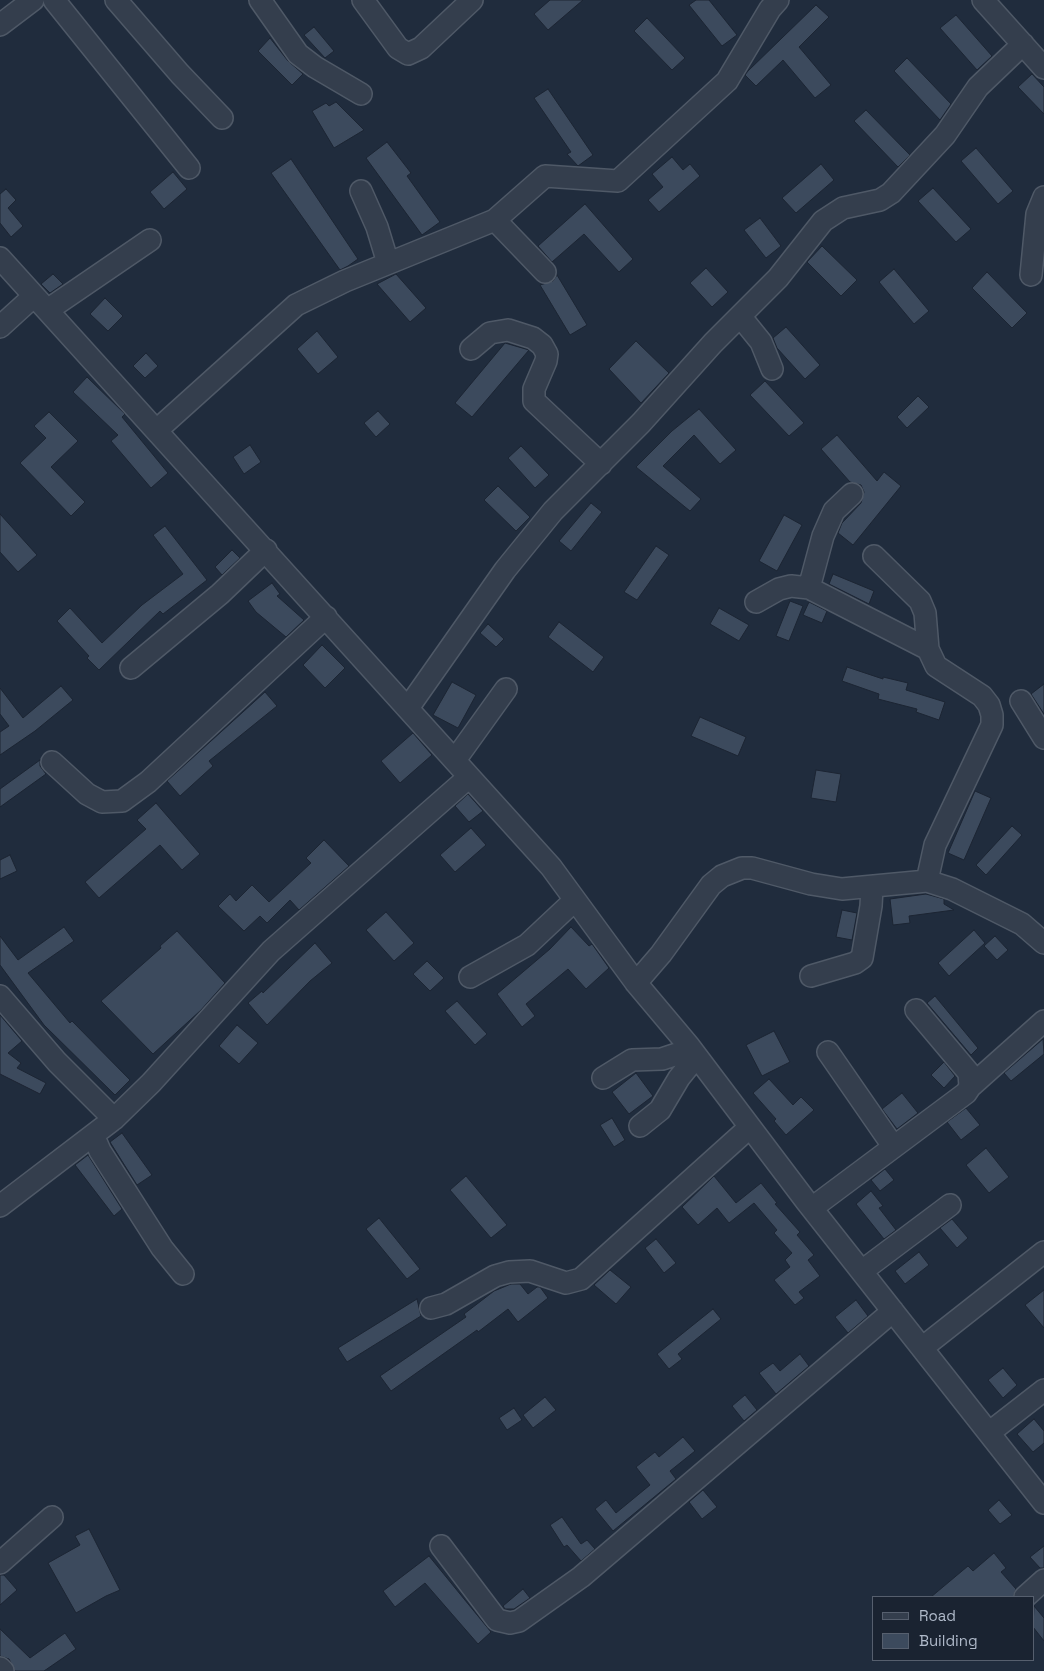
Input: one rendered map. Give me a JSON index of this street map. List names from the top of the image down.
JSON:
{
  "legend": ["Road", "Building"]
}
